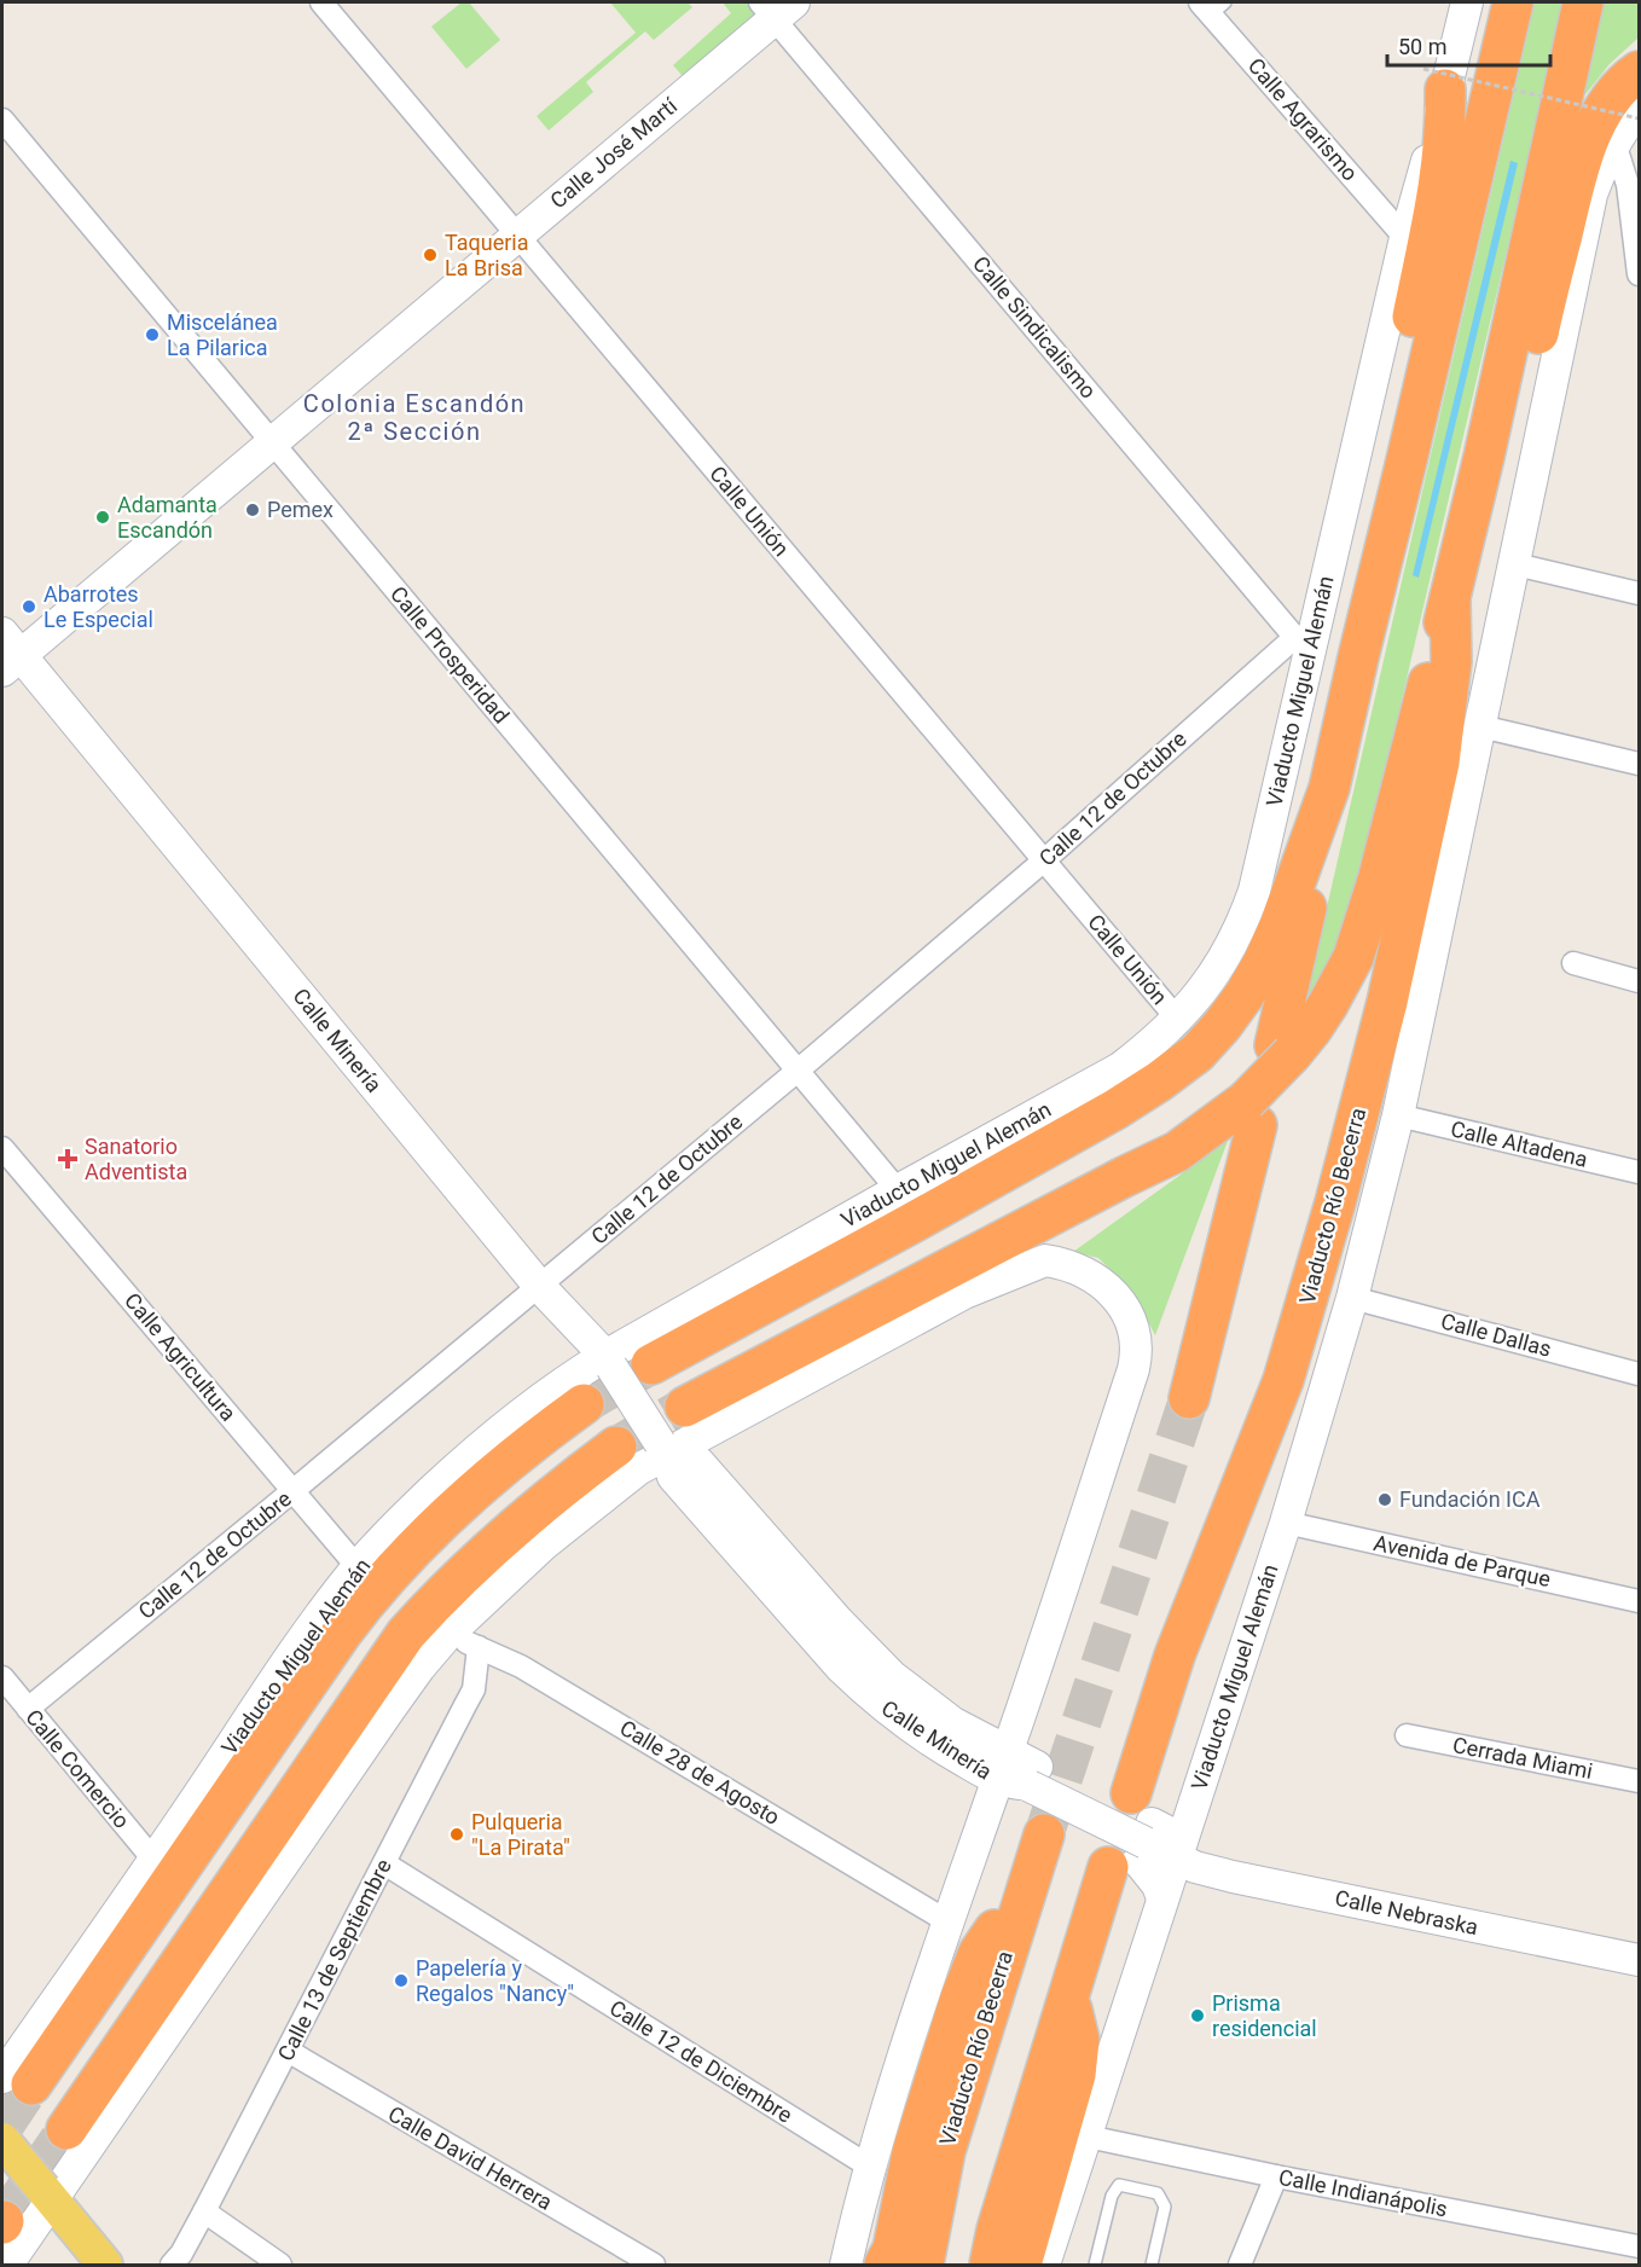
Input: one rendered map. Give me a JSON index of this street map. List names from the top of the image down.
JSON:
{
  "streets": {
    "highway": ["Viaducto Miguel Alemán", "Viaducto Río Becerra"],
    "main road": ["Calle José Martí", "Calle Minería", "Calle Nebraska"],
    "street": [
      "Calle Agrarismo",
      "Calle Sindicalismo",
      "Calle Unión",
      "Calle Prosperidad",
      "Calle 12 de Octubre",
      "Calle Altadena",
      "Calle Dallas",
      "Calle Agricultura",
      "Avenida de Parque",
      "Cerrada Miami",
      "Calle Comercio",
      "Calle 28 de Agosto",
      "Calle 13 de Septiembre",
      "Calle 12 de Diciembre",
      "Calle David Herrera",
      "Calle Indianápolis"
    ]
  },
  "crossings": [
    ["Calle Agrarismo", "Viaducto Miguel Alemán"],
    ["Calle José Martí", "Calle Sindicalismo"],
    ["Calle José Martí", "Calle Unión"],
    ["Calle José Martí", "Calle Prosperidad"],
    ["Calle José Martí", "Calle Minería"],
    ["Calle Sindicalismo", "Viaducto Miguel Alemán"],
    ["Calle Sindicalismo", "Calle 12 de Octubre"],
    ["Calle Unión", "Viaducto Miguel Alemán"],
    ["Calle Unión", "Calle 12 de Octubre"],
    ["Calle Prosperidad", "Viaducto Miguel Alemán"],
    ["Calle Prosperidad", "Calle 12 de Octubre"],
    ["Viaducto Miguel Alemán", "Calle 12 de Octubre"],
    ["Viaducto Miguel Alemán", "Calle Minería"],
    ["Viaducto Miguel Alemán", "Calle Altadena"],
    ["Viaducto Miguel Alemán", "Calle Dallas"],
    ["Viaducto Miguel Alemán", "Calle Agricultura"],
    ["Viaducto Miguel Alemán", "Avenida de Parque"],
    ["Viaducto Miguel Alemán", "Calle Comercio"],
    ["Viaducto Miguel Alemán", "Calle Nebraska"],
    ["Calle 12 de Octubre", "Calle Minería"],
    ["Calle 12 de Octubre", "Calle Agricultura"],
    ["Calle 12 de Octubre", "Calle Comercio"],
    ["Calle Minería", "Viaducto Río Becerra"],
    ["Calle Minería", "Calle Nebraska"],
    ["Calle 28 de Agosto", "Calle 13 de Septiembre"],
    ["Calle 13 de Septiembre", "Calle 12 de Diciembre"],
    ["Calle 13 de Septiembre", "Calle David Herrera"]
  ],
  "districts": ["Colonia Escandón 2ª Sección"],
  "places": {
    "other": [
      "Taqueria La Brisa",
      "Miscelánea La Pilarica",
      "Pemex",
      "Adamanta Escandón",
      "Abarrotes Le Especial",
      "Fundación ICA",
      "Pulqueria \"La Pirata\"",
      "Papelería y Regalos \"Nancy\"",
      "Prisma residencial"
    ],
    "health": ["Sanatorio Adventista"]
  },
  "scale_bar": "50 m"
}
